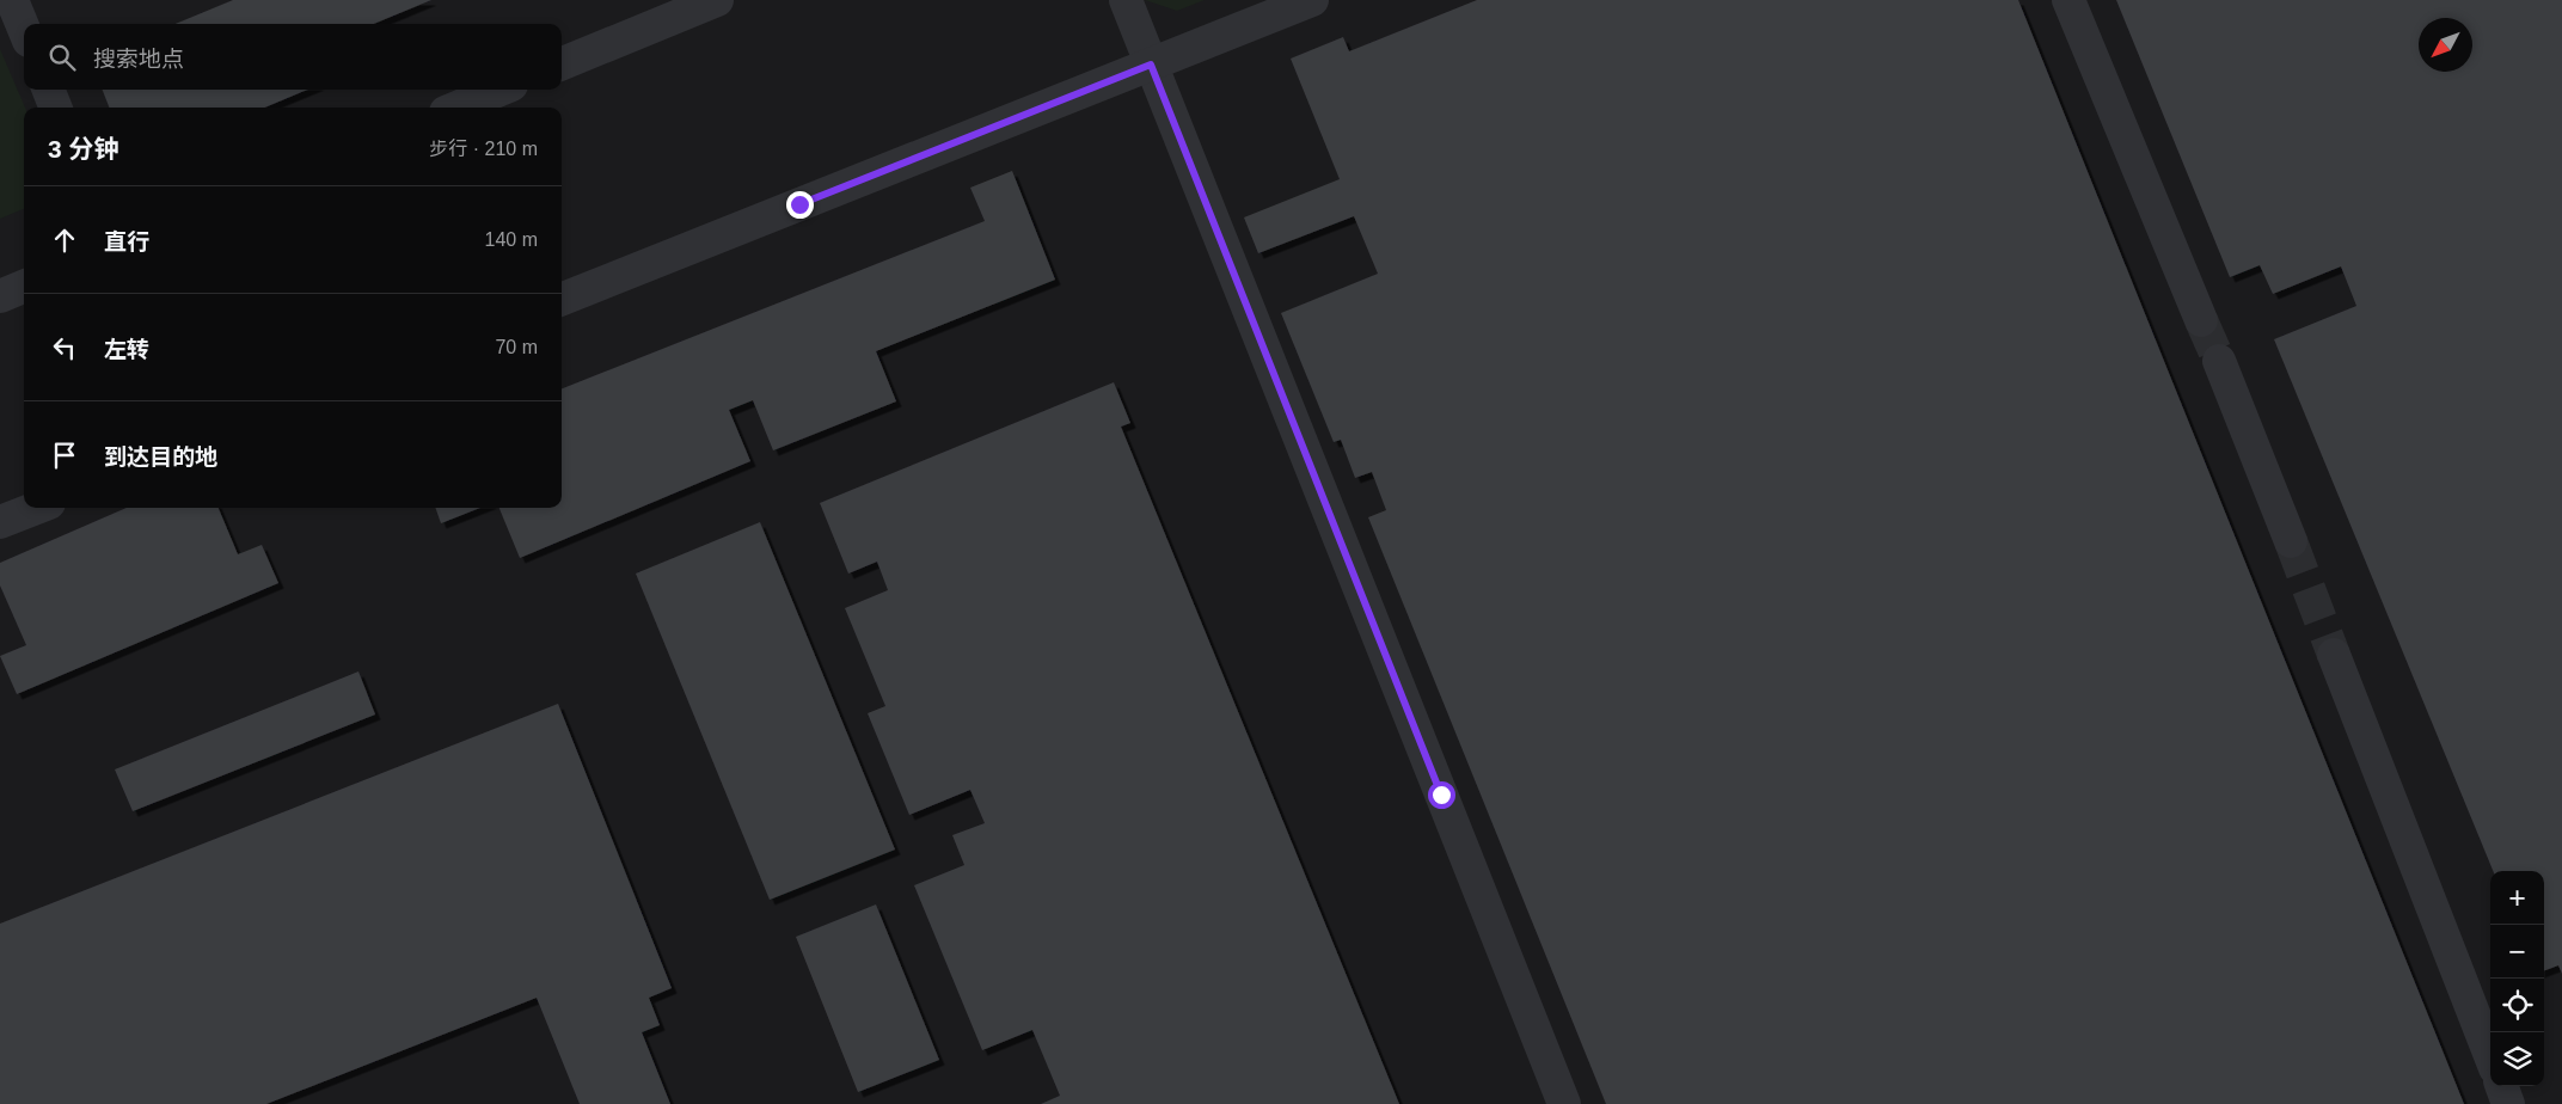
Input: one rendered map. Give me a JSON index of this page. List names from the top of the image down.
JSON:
{
  "north": "bottom left",
  "page": {
    "search": "搜索地点",
    "heading": ["3 分钟", "步行 · 210 m"],
    "list": [
      ["直行", "140 m"],
      ["左转", "70 m"],
      "到达目的地"
    ],
    "map_buttons": ["+", "−"]
  }
}
